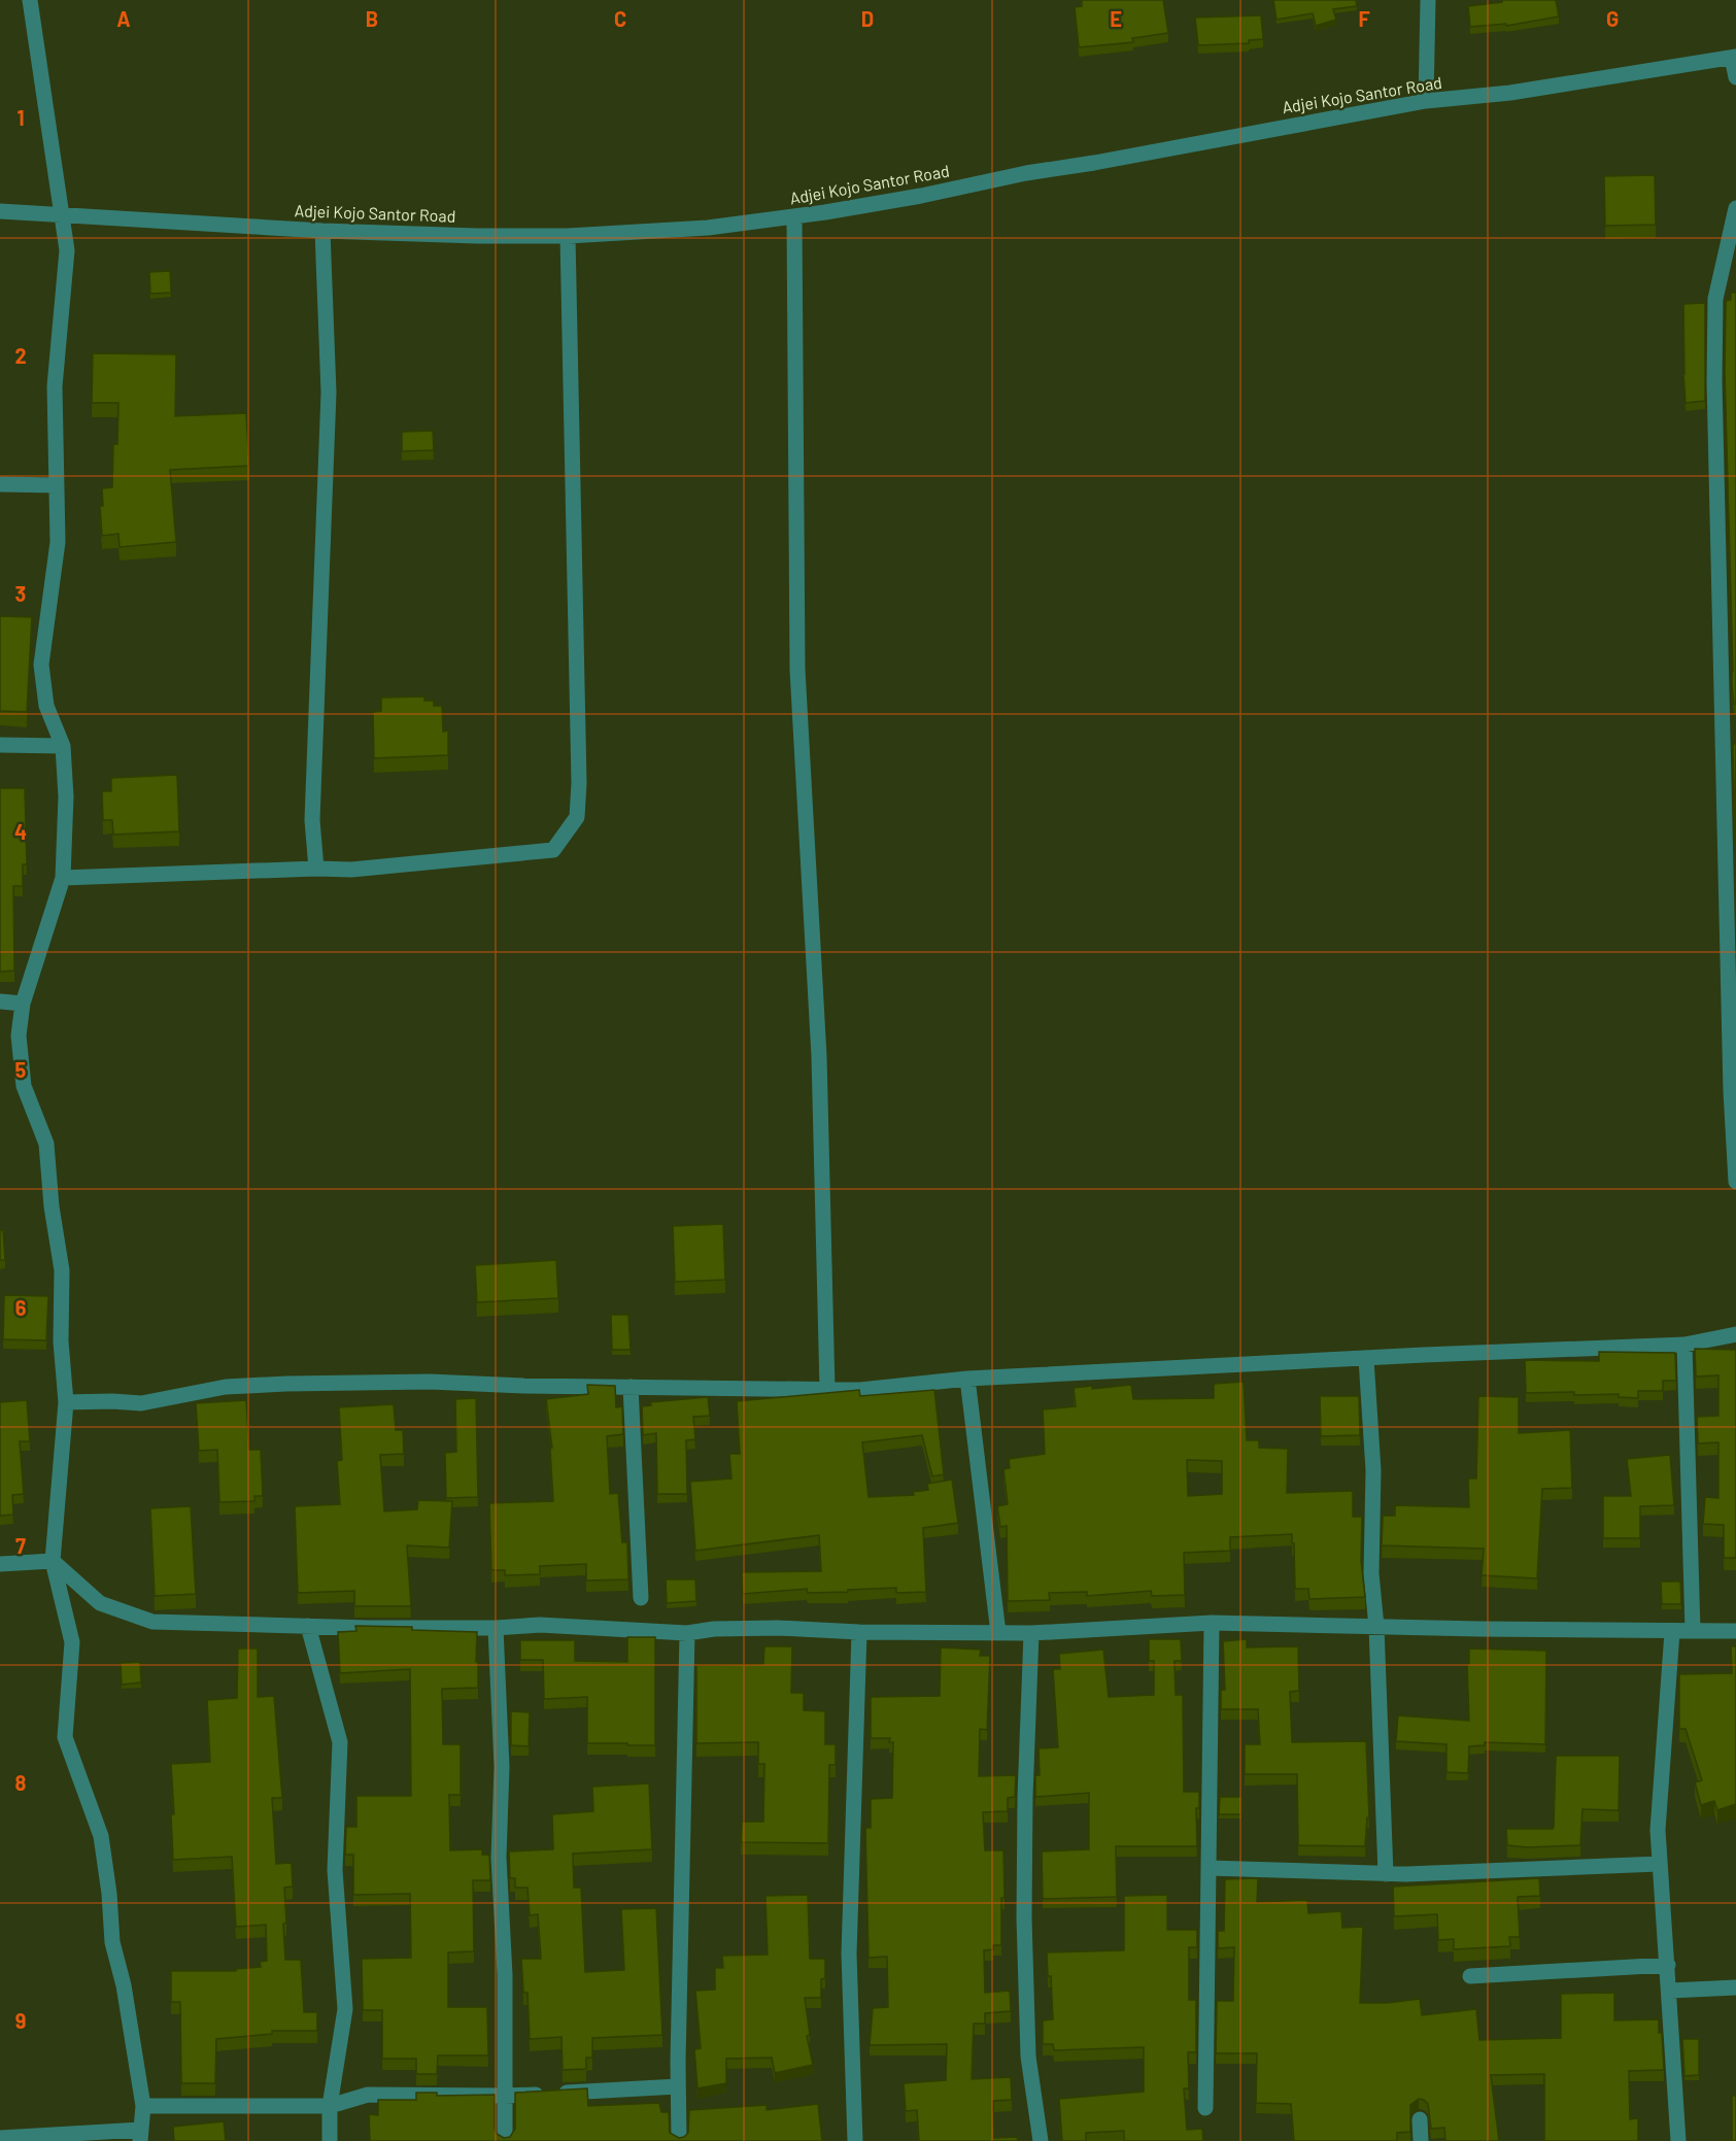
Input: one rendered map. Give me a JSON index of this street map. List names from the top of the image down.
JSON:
{
  "streets": {
    "street": ["Adjei Kojo Santor Road"]
  },
  "grid": {
    "columns": [
      "A",
      "B",
      "C",
      "D",
      "E",
      "F",
      "G"
    ],
    "rows": [
      "1",
      "2",
      "3",
      "4",
      "5",
      "6",
      "7",
      "8",
      "9"
    ]
  }
}
